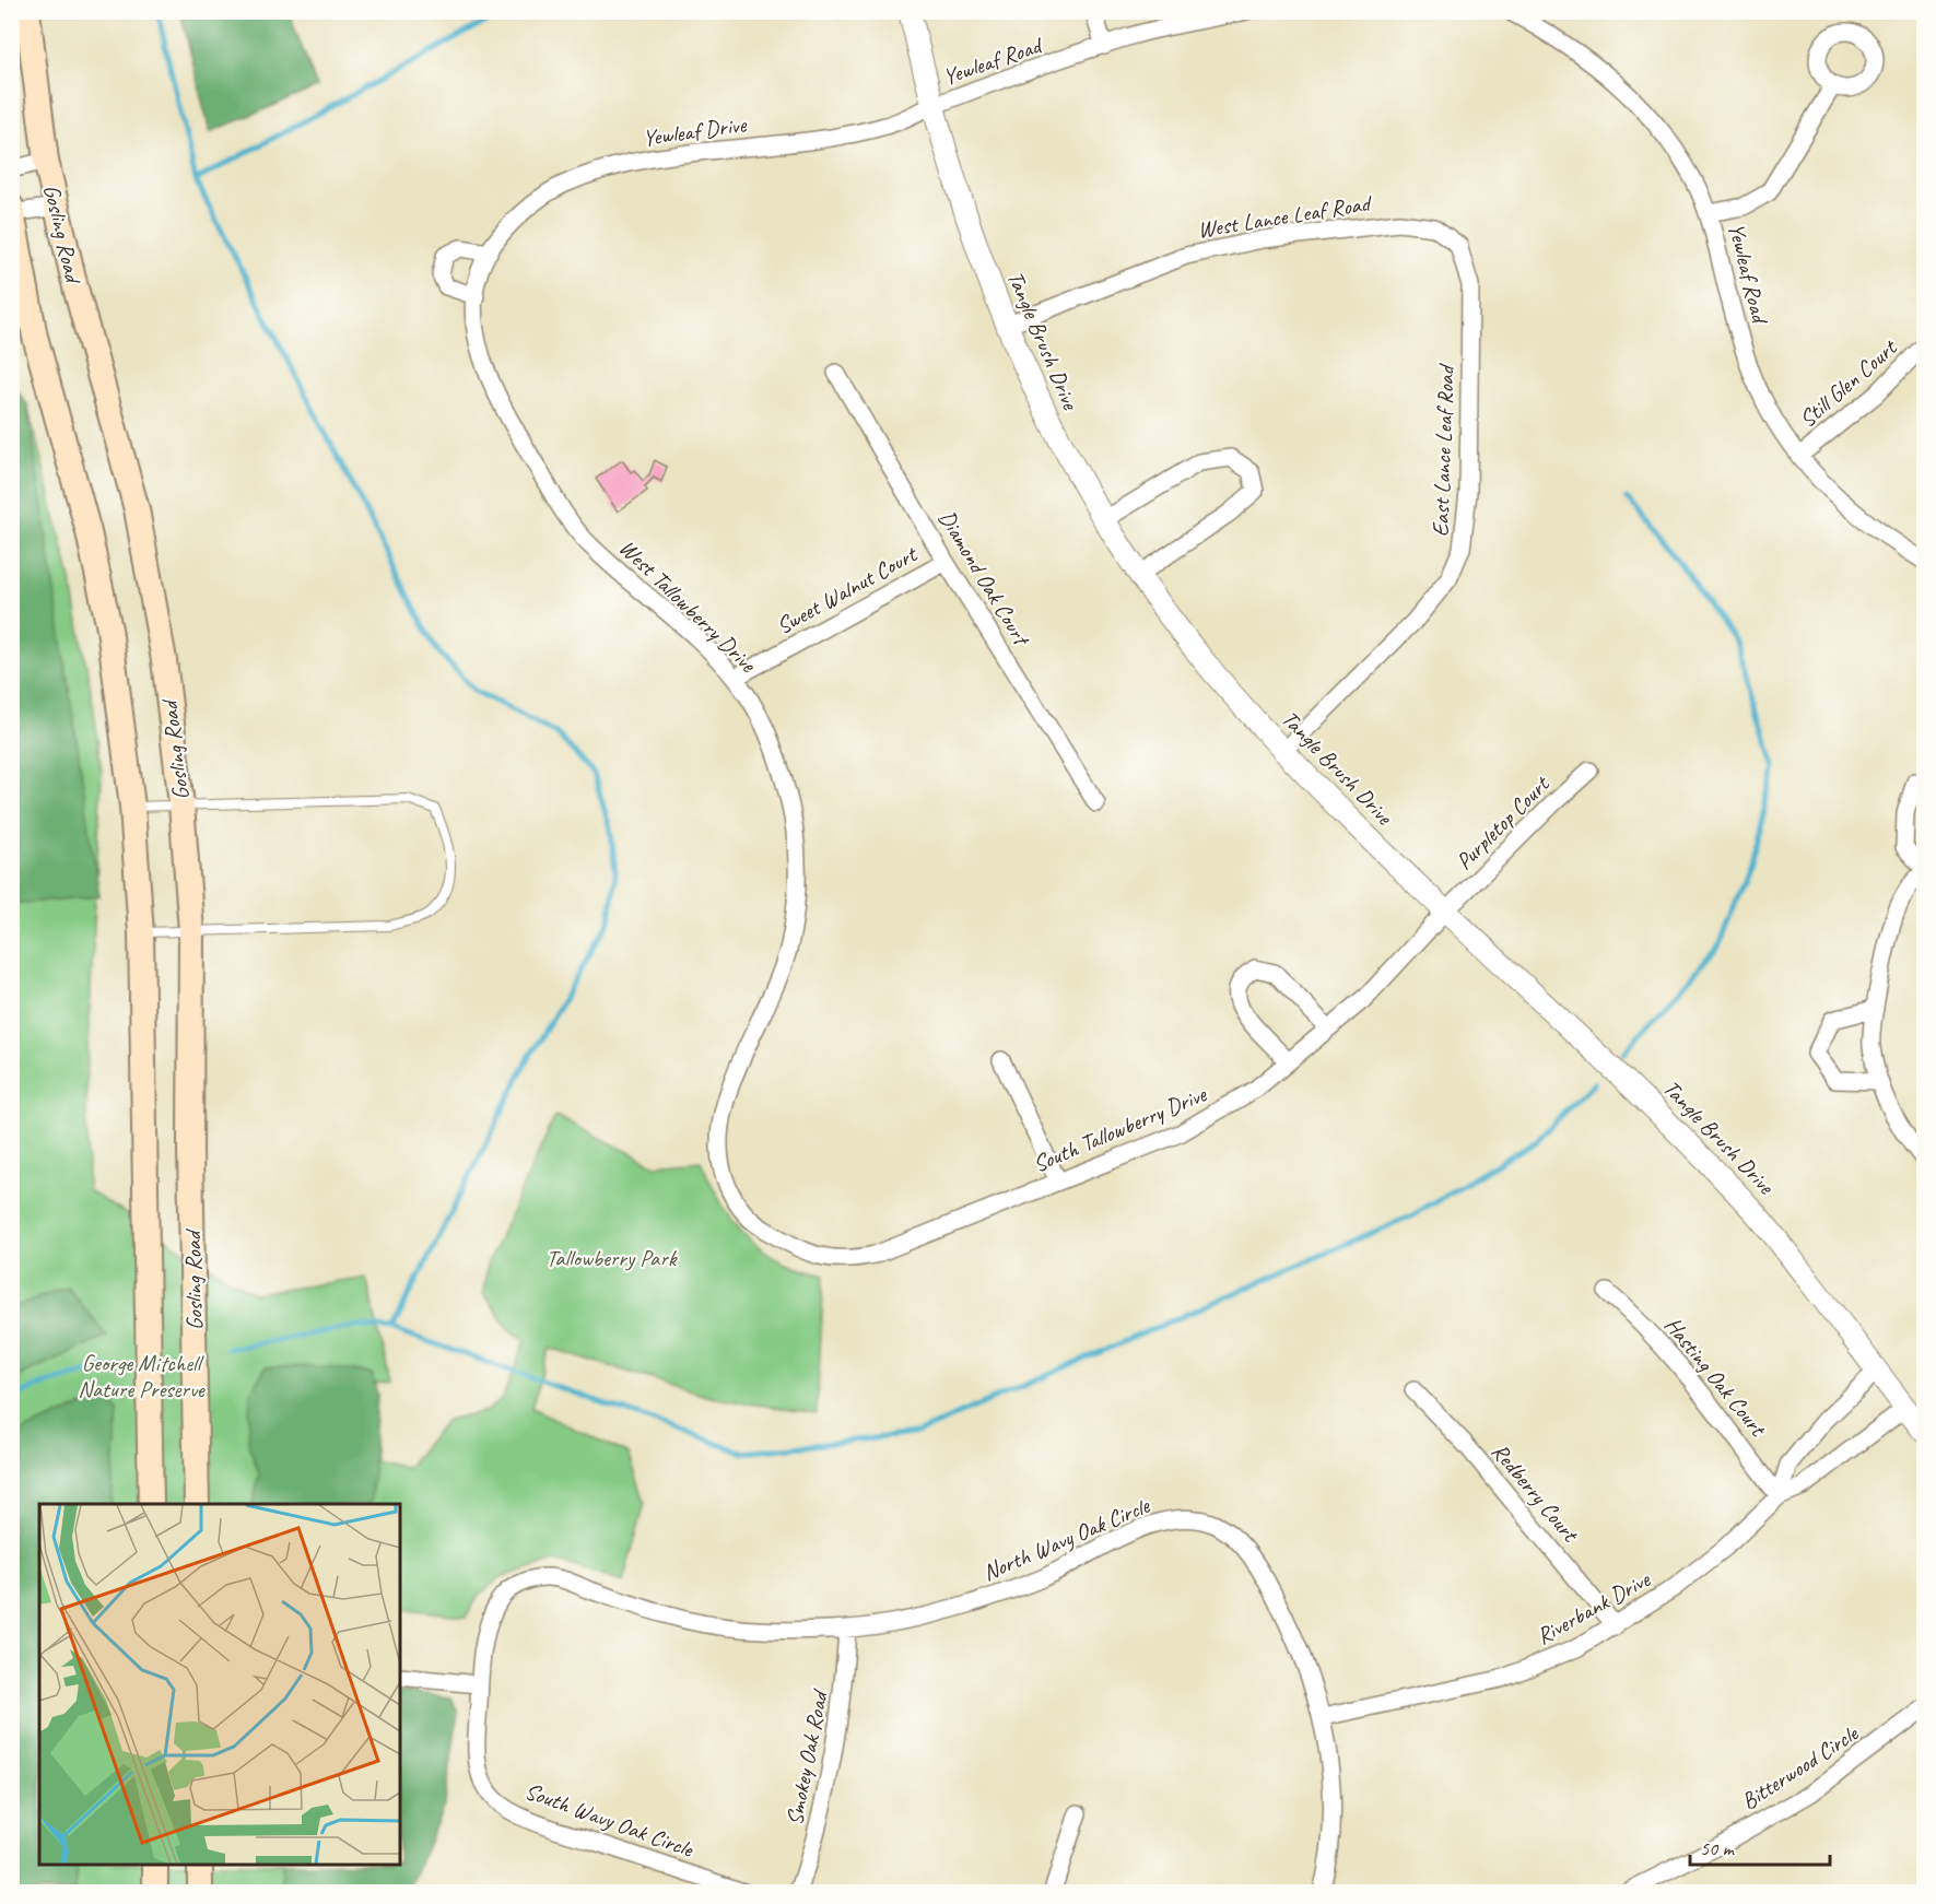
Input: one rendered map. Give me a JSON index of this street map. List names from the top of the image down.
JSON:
{
  "streets": {
    "main road": ["Gosling Road"],
    "street": [
      "Yewleaf Road",
      "Yewleaf Drive",
      "West Lance Leaf Road",
      "Tangle Brush Drive",
      "Still Glen Court",
      "East Lance Leaf Road",
      "Diamond Oak Court",
      "Sweet Walnut Court",
      "West Tallowberry Drive",
      "Purpletop Court",
      "South Tallowberry Drive",
      "Hasting Oak Court",
      "Redberry Court",
      "North Wavy Oak Circle",
      "Riverbank Drive",
      "Smokey Oak Road",
      "Bitterwood Circle",
      "South Wavy Oak Circle"
    ]
  },
  "crossings": [
    ["Yewleaf Road", "Yewleaf Drive"],
    ["Yewleaf Road", "Tangle Brush Drive"],
    ["Yewleaf Road", "Still Glen Court"],
    ["Yewleaf Drive", "Tangle Brush Drive"],
    ["Yewleaf Drive", "West Tallowberry Drive"],
    ["West Lance Leaf Road", "Tangle Brush Drive"],
    ["West Lance Leaf Road", "East Lance Leaf Road"],
    ["Tangle Brush Drive", "East Lance Leaf Road"],
    ["Tangle Brush Drive", "Purpletop Court"],
    ["Tangle Brush Drive", "South Tallowberry Drive"],
    ["Tangle Brush Drive", "Riverbank Drive"],
    ["Diamond Oak Court", "Sweet Walnut Court"],
    ["Sweet Walnut Court", "West Tallowberry Drive"],
    ["West Tallowberry Drive", "South Tallowberry Drive"],
    ["Purpletop Court", "South Tallowberry Drive"],
    ["Hasting Oak Court", "Riverbank Drive"],
    ["Redberry Court", "Riverbank Drive"],
    ["North Wavy Oak Circle", "Riverbank Drive"],
    ["North Wavy Oak Circle", "Smokey Oak Road"],
    ["North Wavy Oak Circle", "South Wavy Oak Circle"]
  ],
  "parks": ["Tallowberry Park", "George Mitchell Nature Preserve"],
  "scale_bar": "50 m"
}
